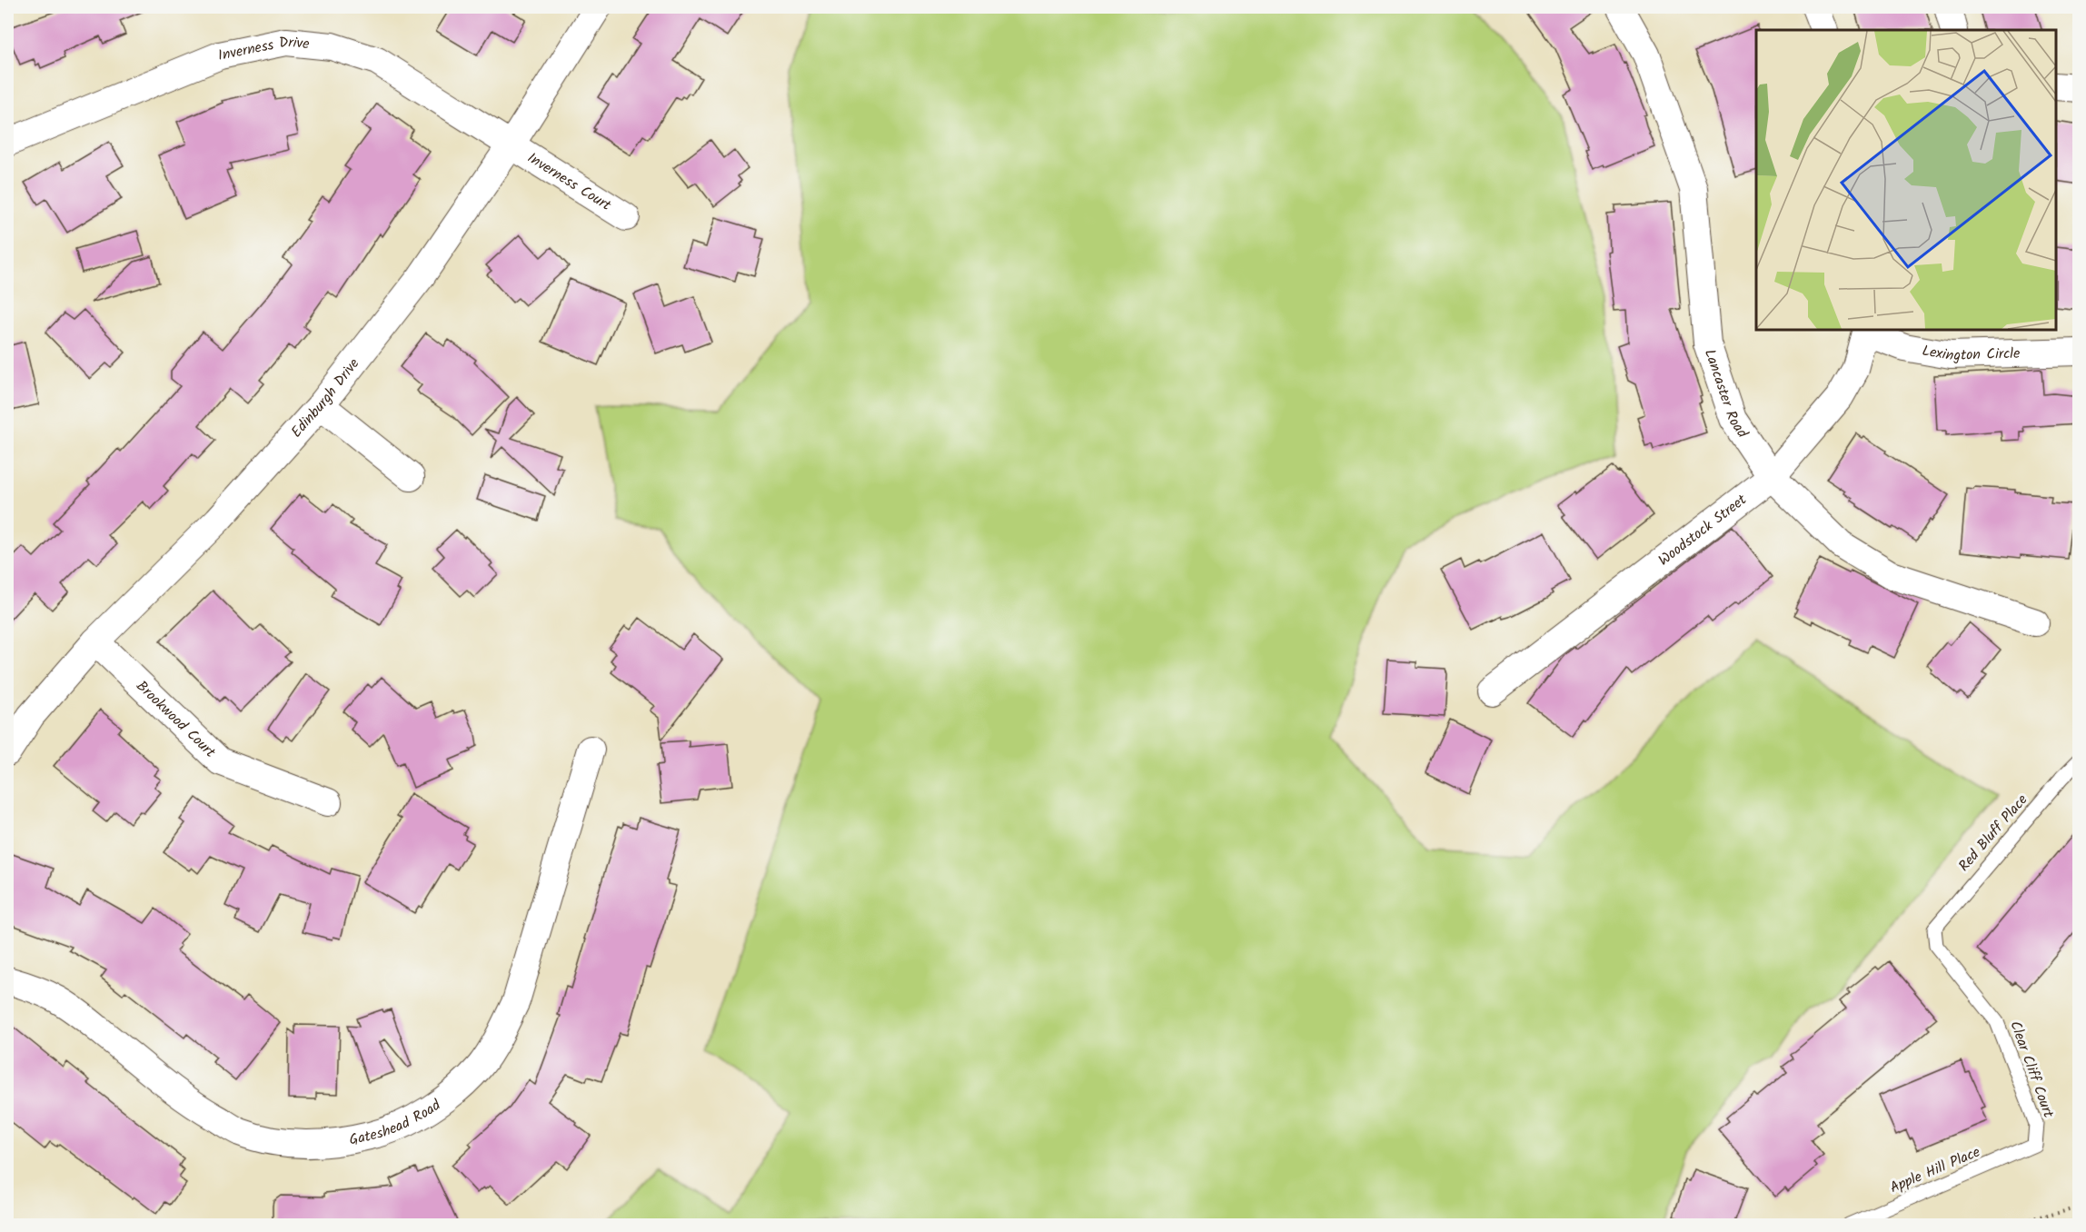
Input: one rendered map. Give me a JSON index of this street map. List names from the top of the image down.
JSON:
{
  "streets": {
    "street": [
      "Inverness Drive",
      "Inverness Court",
      "Lexington Circle",
      "Lancaster Road",
      "Edinburgh Drive",
      "Woodstock Street",
      "Brookwood Court",
      "Gateshead Road"
    ],
    "lane": ["Red Bluff Place", "Clear Cliff Court", "Apple Hill Place"]
  },
  "crossings": [
    ["Inverness Drive", "Inverness Court"],
    ["Inverness Drive", "Edinburgh Drive"],
    ["Inverness Court", "Edinburgh Drive"],
    ["Lexington Circle", "Woodstock Street"],
    ["Lancaster Road", "Woodstock Street"],
    ["Edinburgh Drive", "Brookwood Court"],
    ["Red Bluff Place", "Clear Cliff Court"],
    ["Clear Cliff Court", "Apple Hill Place"]
  ]
}
